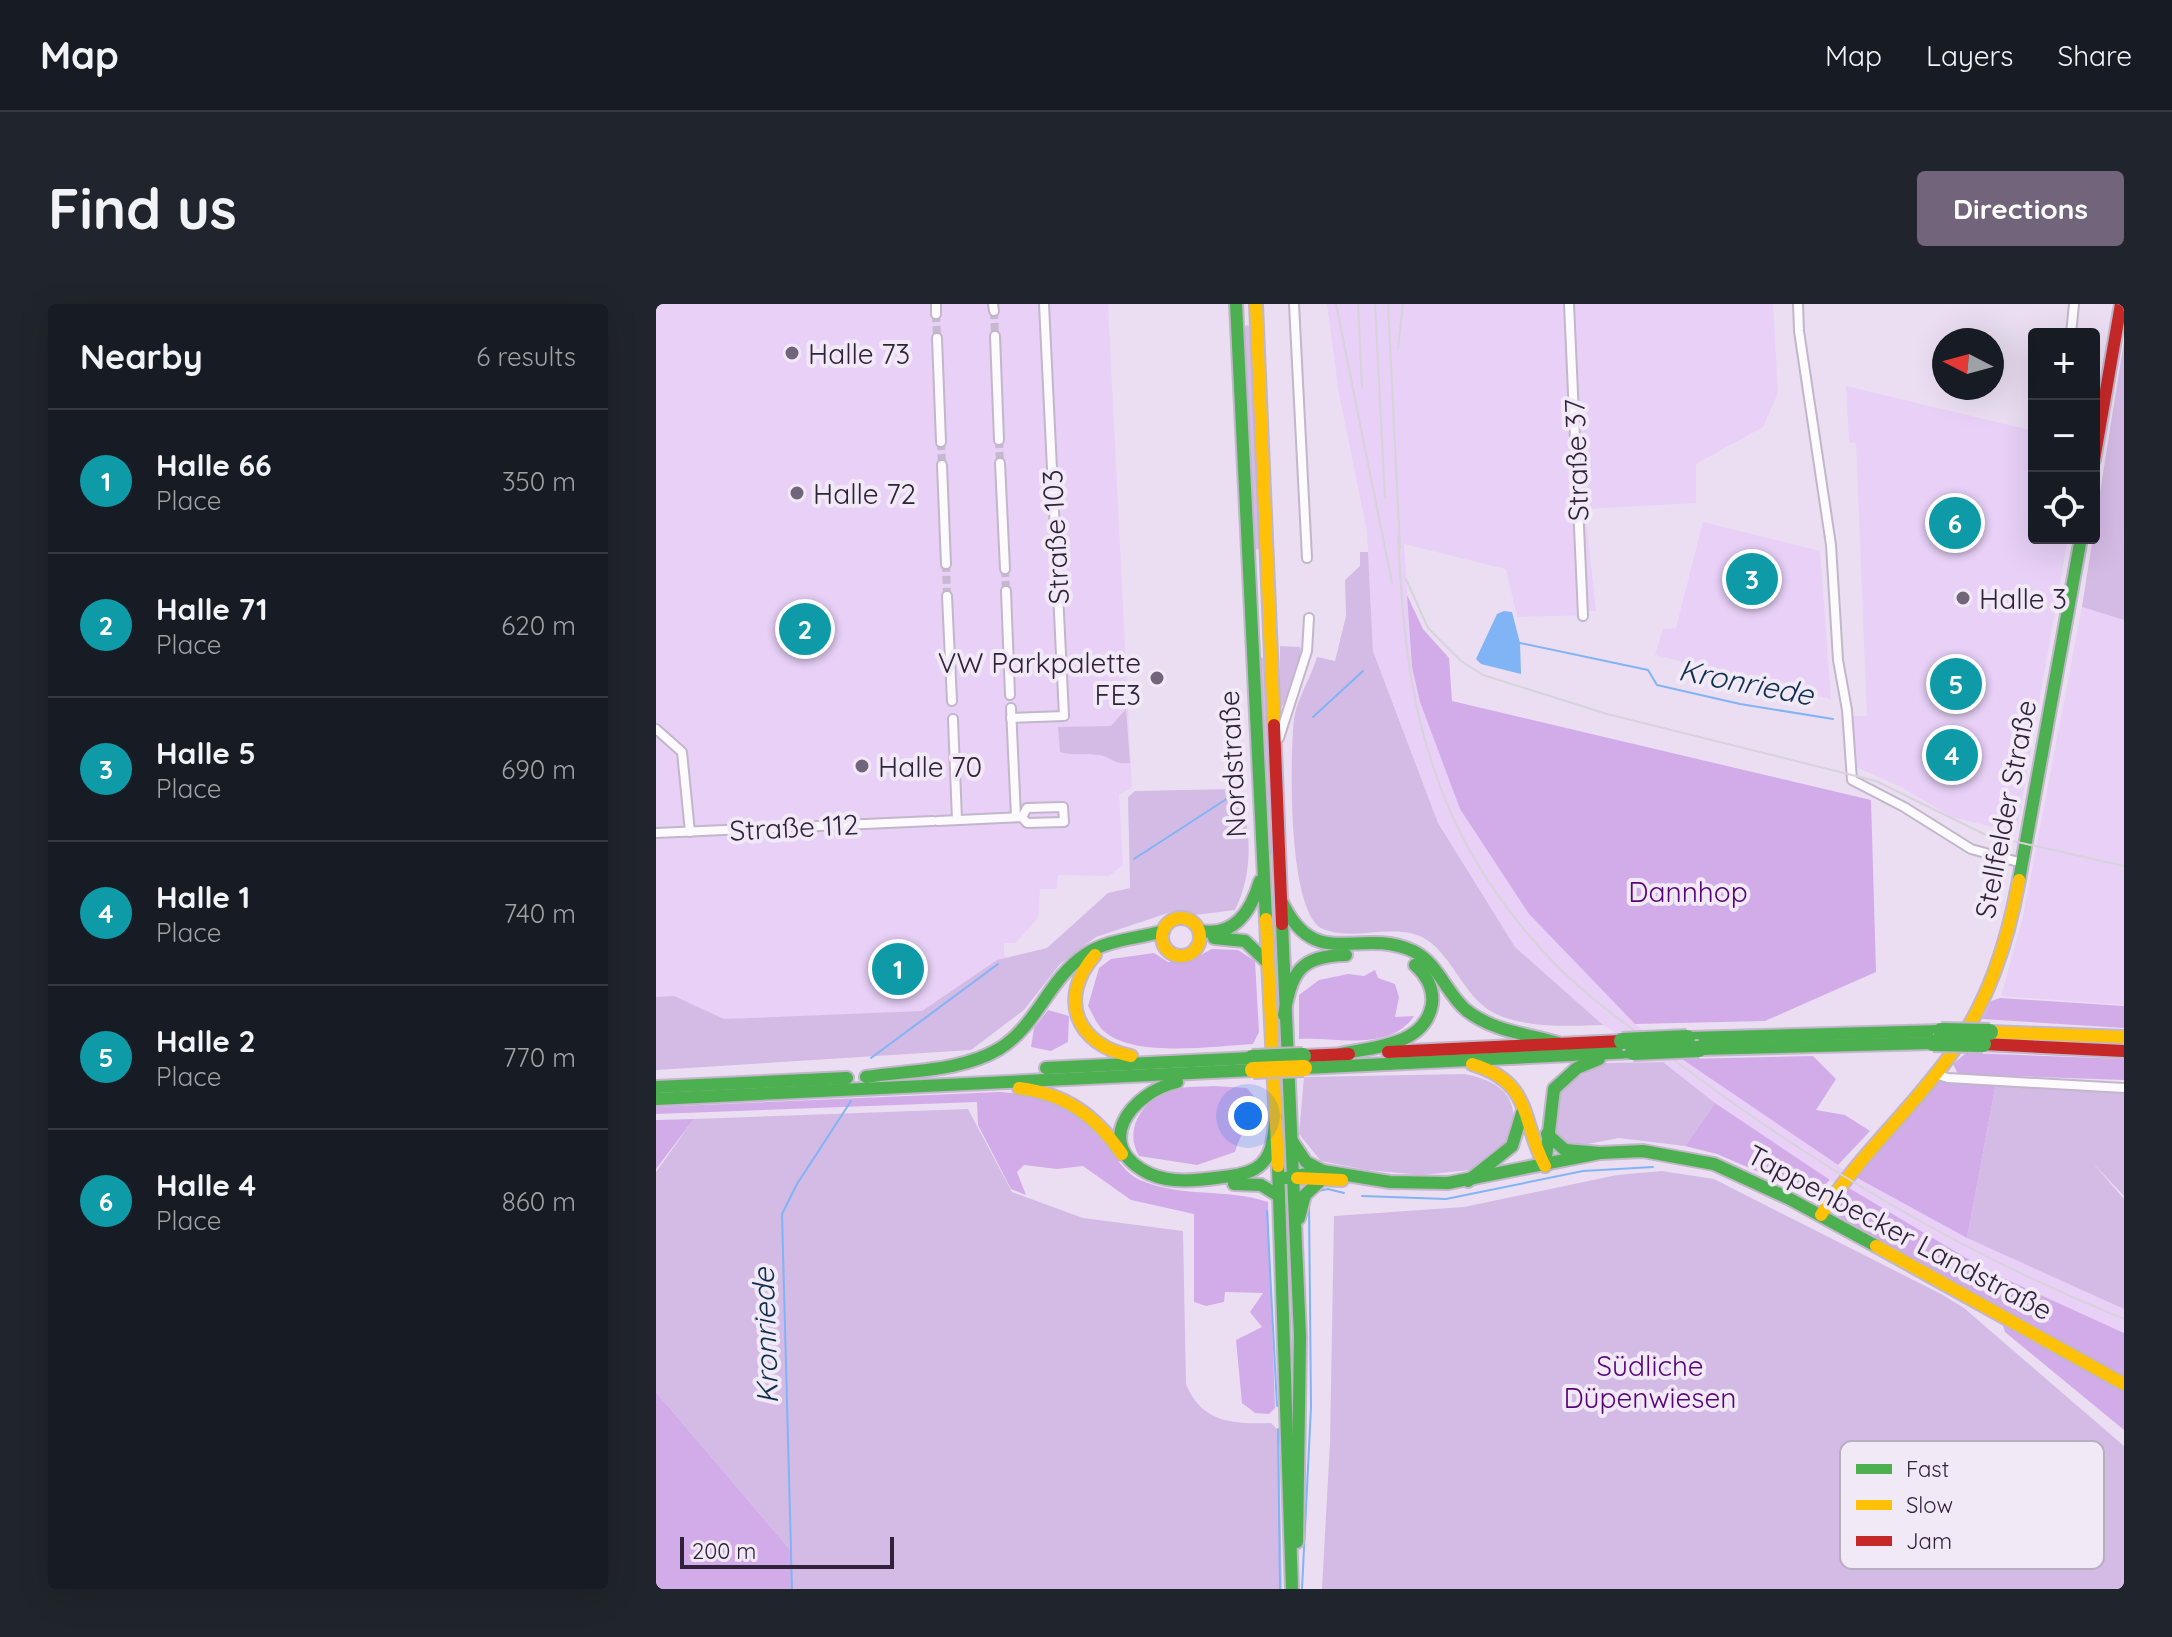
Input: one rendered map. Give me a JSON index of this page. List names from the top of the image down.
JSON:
{
  "streets": {
    "main road": ["Nordstraße", "Stellfelder Straße", "Tappenbecker Landstraße"],
    "street": ["Straße 37", "Straße 103", "Straße 112"]
  },
  "crossings": [
    ["Stellfelder Straße", "Tappenbecker Landstraße"]
  ],
  "water": ["Kronriede"],
  "parks": ["Dannhop", "Südliche Düpenwiesen"],
  "places": [
    "Halle 73",
    "Halle 72",
    "Halle 3",
    "VW Parkpalette FE3",
    "Halle 70"
  ],
  "legend": ["Fast", "Slow", "Jam"],
  "scale_bar": "200 m",
  "north": "left",
  "page": {
    "header": "Map",
    "nav": ["Map", "Layers", "Share"],
    "buttons": "Directions",
    "title": "Find us",
    "heading": ["Nearby", "6 results"],
    "map_buttons": ["+", "−"],
    "list": [
      {
        "mark": "1",
        "name": "Halle 66",
        "note": "Place",
        "value": "350 m"
      },
      {
        "mark": "2",
        "name": "Halle 71",
        "note": "Place",
        "value": "620 m"
      },
      {
        "mark": "3",
        "name": "Halle 5",
        "note": "Place",
        "value": "690 m"
      },
      {
        "mark": "4",
        "name": "Halle 1",
        "note": "Place",
        "value": "740 m"
      },
      {
        "mark": "5",
        "name": "Halle 2",
        "note": "Place",
        "value": "770 m"
      },
      {
        "mark": "6",
        "name": "Halle 4",
        "note": "Place",
        "value": "860 m"
      }
    ],
    "pins": [
      "6",
      "3",
      "2",
      "5",
      "4",
      "1"
    ],
    "scale": "200 m"
  }
}
